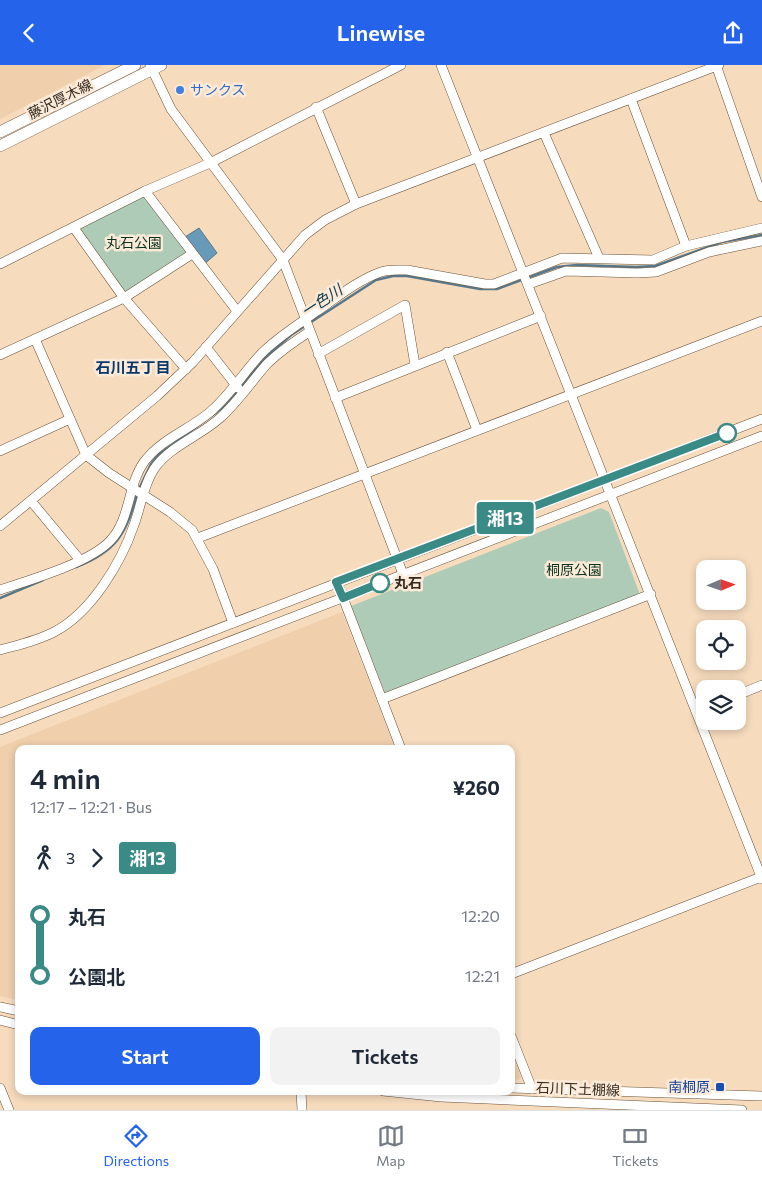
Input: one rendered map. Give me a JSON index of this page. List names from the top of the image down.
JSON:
{
  "streets": {
    "main road": ["藤沢厚木線"],
    "street": ["石川下土棚線"]
  },
  "districts": ["石川五丁目"],
  "water": ["一色川"],
  "parks": ["丸石公園", "桐原公園"],
  "places": {
    "other": ["サンクス", "丸石"],
    "transit": ["南桐原"]
  },
  "lines": ["bus line 湘13"],
  "north": "right",
  "page": {
    "header": "Linewise",
    "on_map": "湘13",
    "heading": ["4 min", "12:17 – 12:21 · Bus", "¥260"],
    "legs": ["3", "湘13"],
    "list": [
      {
        "name": "丸石",
        "value": "12:20"
      },
      {
        "name": "公園北",
        "value": "12:21"
      }
    ],
    "buttons": ["Start", "Tickets"],
    "tabs": ["Directions", "Map", "Tickets"]
  }
}
